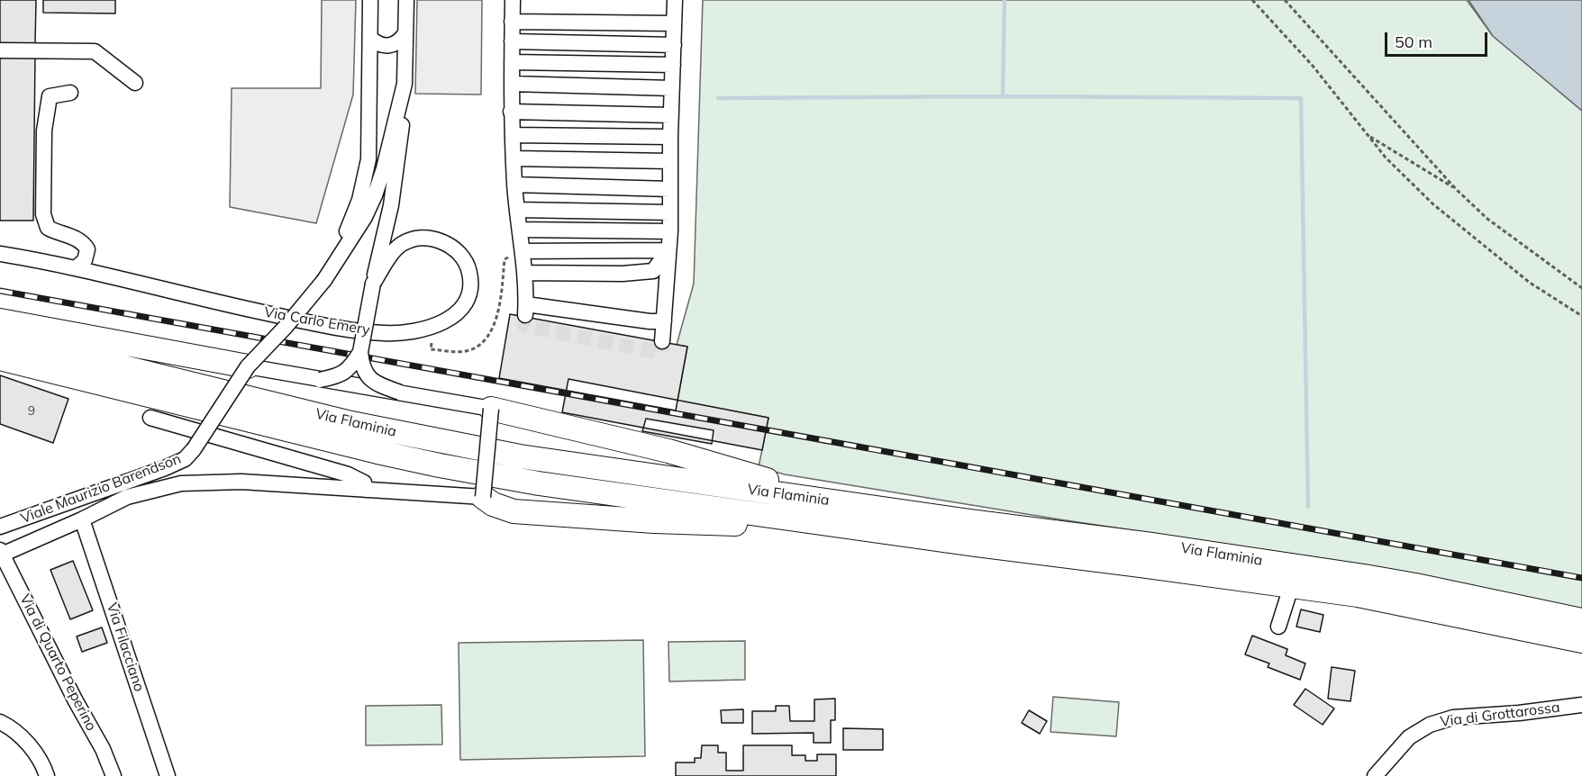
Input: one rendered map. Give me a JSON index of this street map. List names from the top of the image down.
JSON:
{
  "streets": {
    "highway": ["Via Flaminia"],
    "street": [
      "Via Carlo Emery",
      "Viale Maurizio Barendson",
      "Via Filacciano",
      "Via di Quarto Peperino",
      "Via di Grottarossa"
    ]
  },
  "house_numbers": ["9"],
  "scale_bar": "50 m"
}
